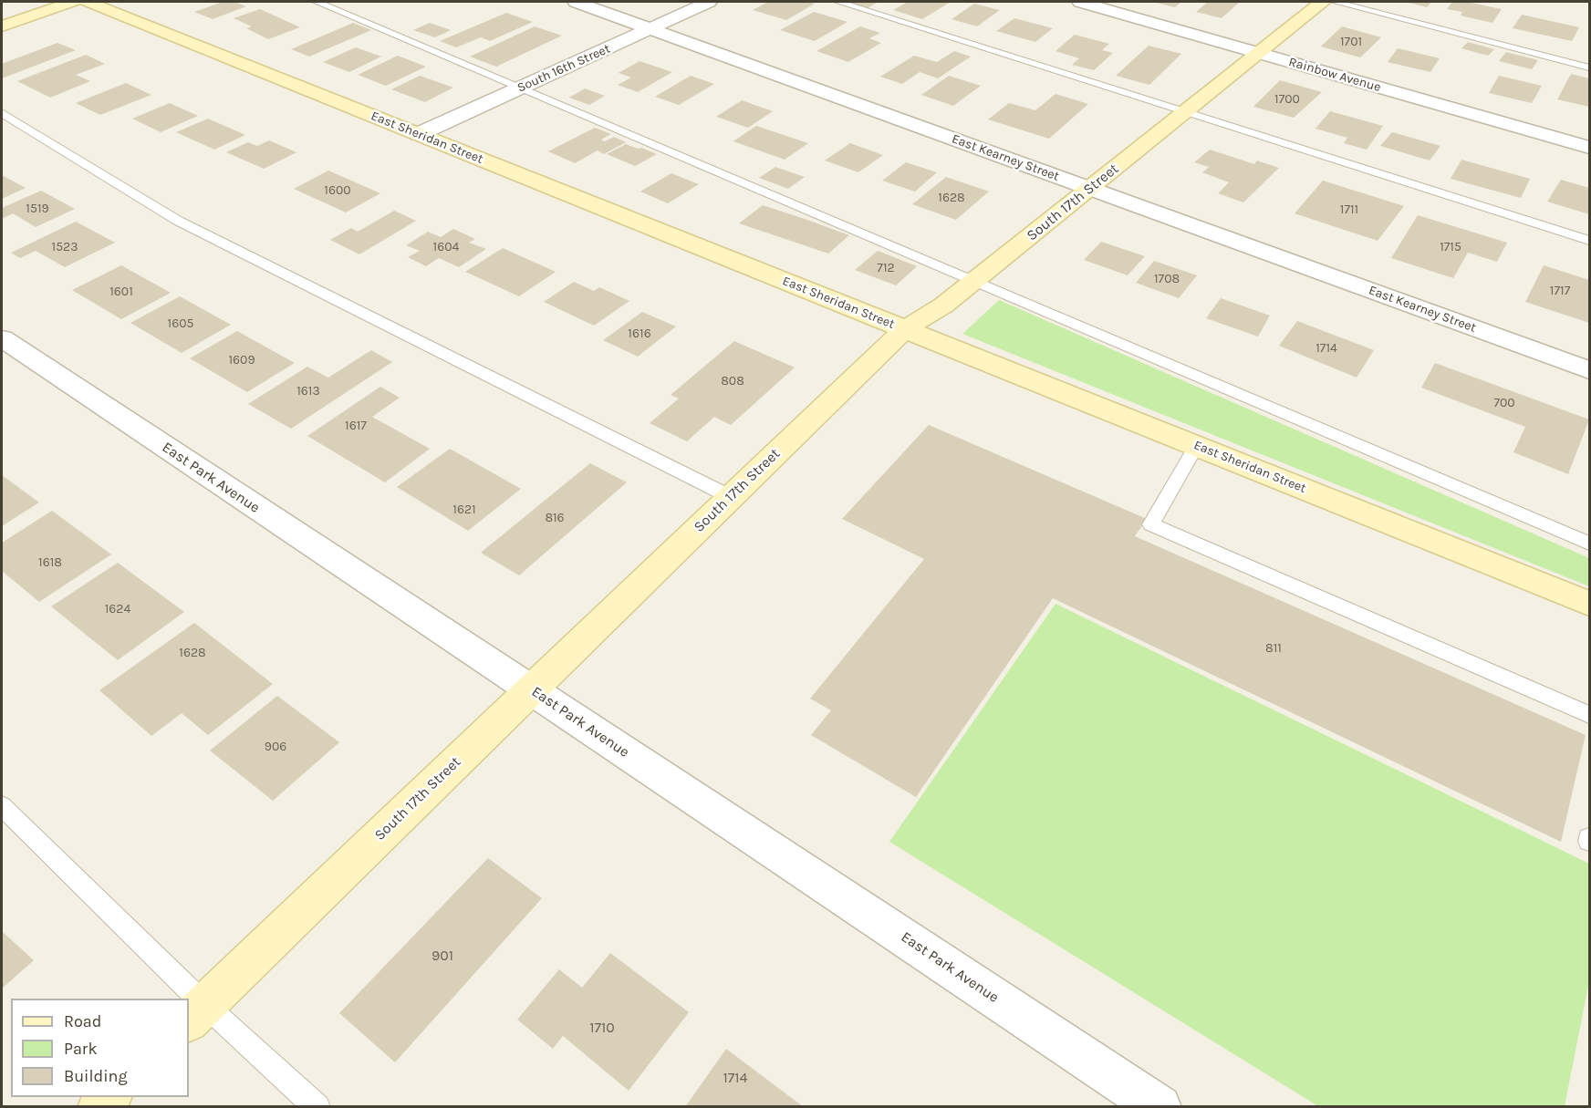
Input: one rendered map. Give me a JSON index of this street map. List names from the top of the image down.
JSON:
{
  "streets": {
    "street": [
      "South 16th Street",
      "Rainbow Avenue",
      "East Sheridan Street",
      "East Kearney Street",
      "South 17th Street",
      "East Park Avenue"
    ]
  },
  "crossings": [
    ["South 16th Street", "East Sheridan Street"],
    ["South 16th Street", "East Kearney Street"],
    ["Rainbow Avenue", "South 17th Street"],
    ["East Sheridan Street", "South 17th Street"],
    ["East Kearney Street", "South 17th Street"],
    ["South 17th Street", "East Park Avenue"]
  ],
  "house_numbers": [
    "1701",
    "1700",
    "1600",
    "1628",
    "1519",
    "1711",
    "1523",
    "1604",
    "1715",
    "712",
    "1708",
    "1717",
    "1601",
    "1605",
    "1616",
    "1714",
    "1609",
    "808",
    "1613",
    "700",
    "1617",
    "1621",
    "816",
    "1618",
    "1624",
    "811",
    "1628",
    "906",
    "901",
    "1710",
    "1714"
  ],
  "legend": ["Road", "Park", "Building"]
}
